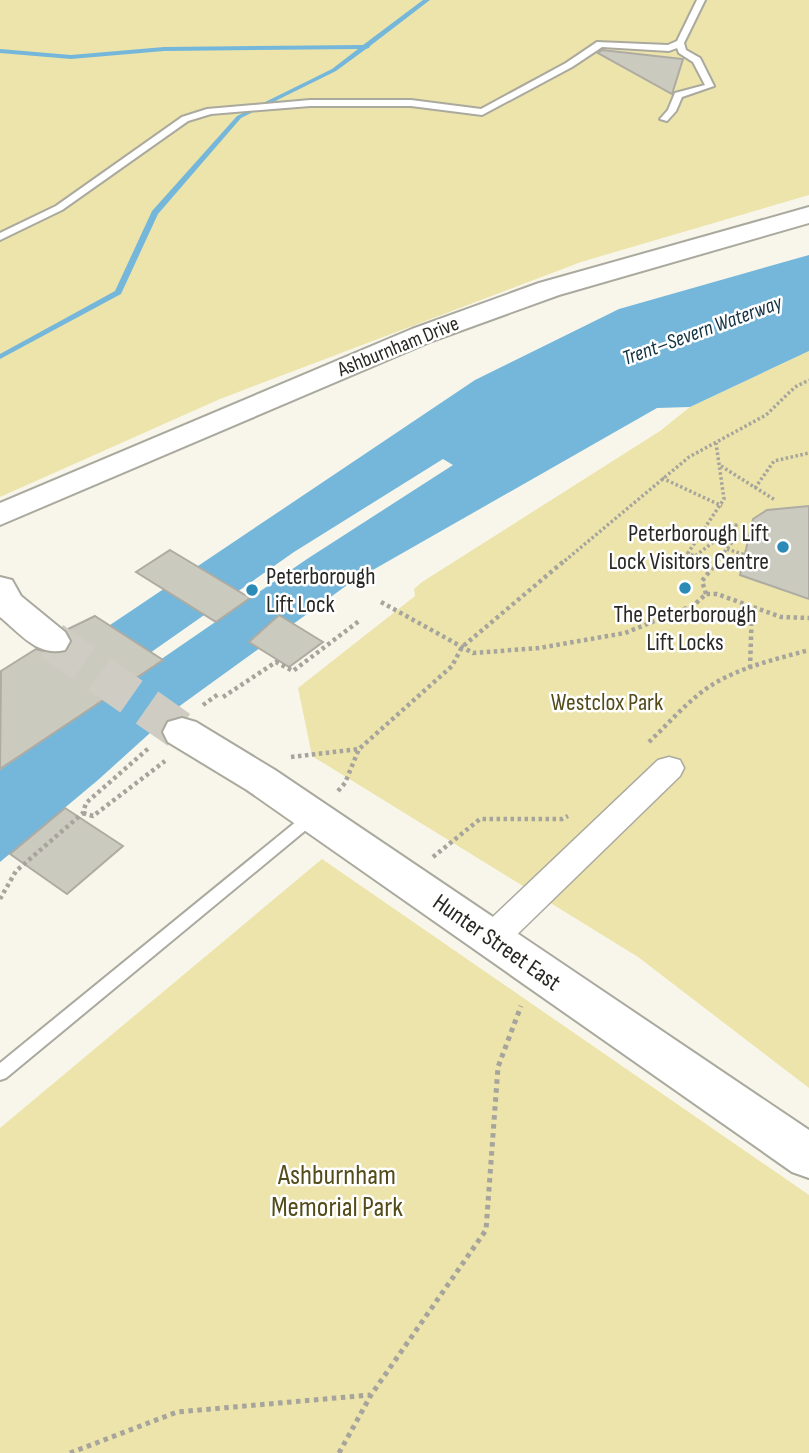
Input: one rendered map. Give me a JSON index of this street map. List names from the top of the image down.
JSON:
{
  "streets": {
    "street": ["Ashburnham Drive", "Hunter Street East"]
  },
  "water": ["Trent–Severn Waterway"],
  "parks": ["Westclox Park", "Ashburnham Memorial Park"],
  "places": ["Peterborough Lift Lock Visitors Centre", "The Peterborough Lift Locks", "Peterborough Lift Lock"]
}
